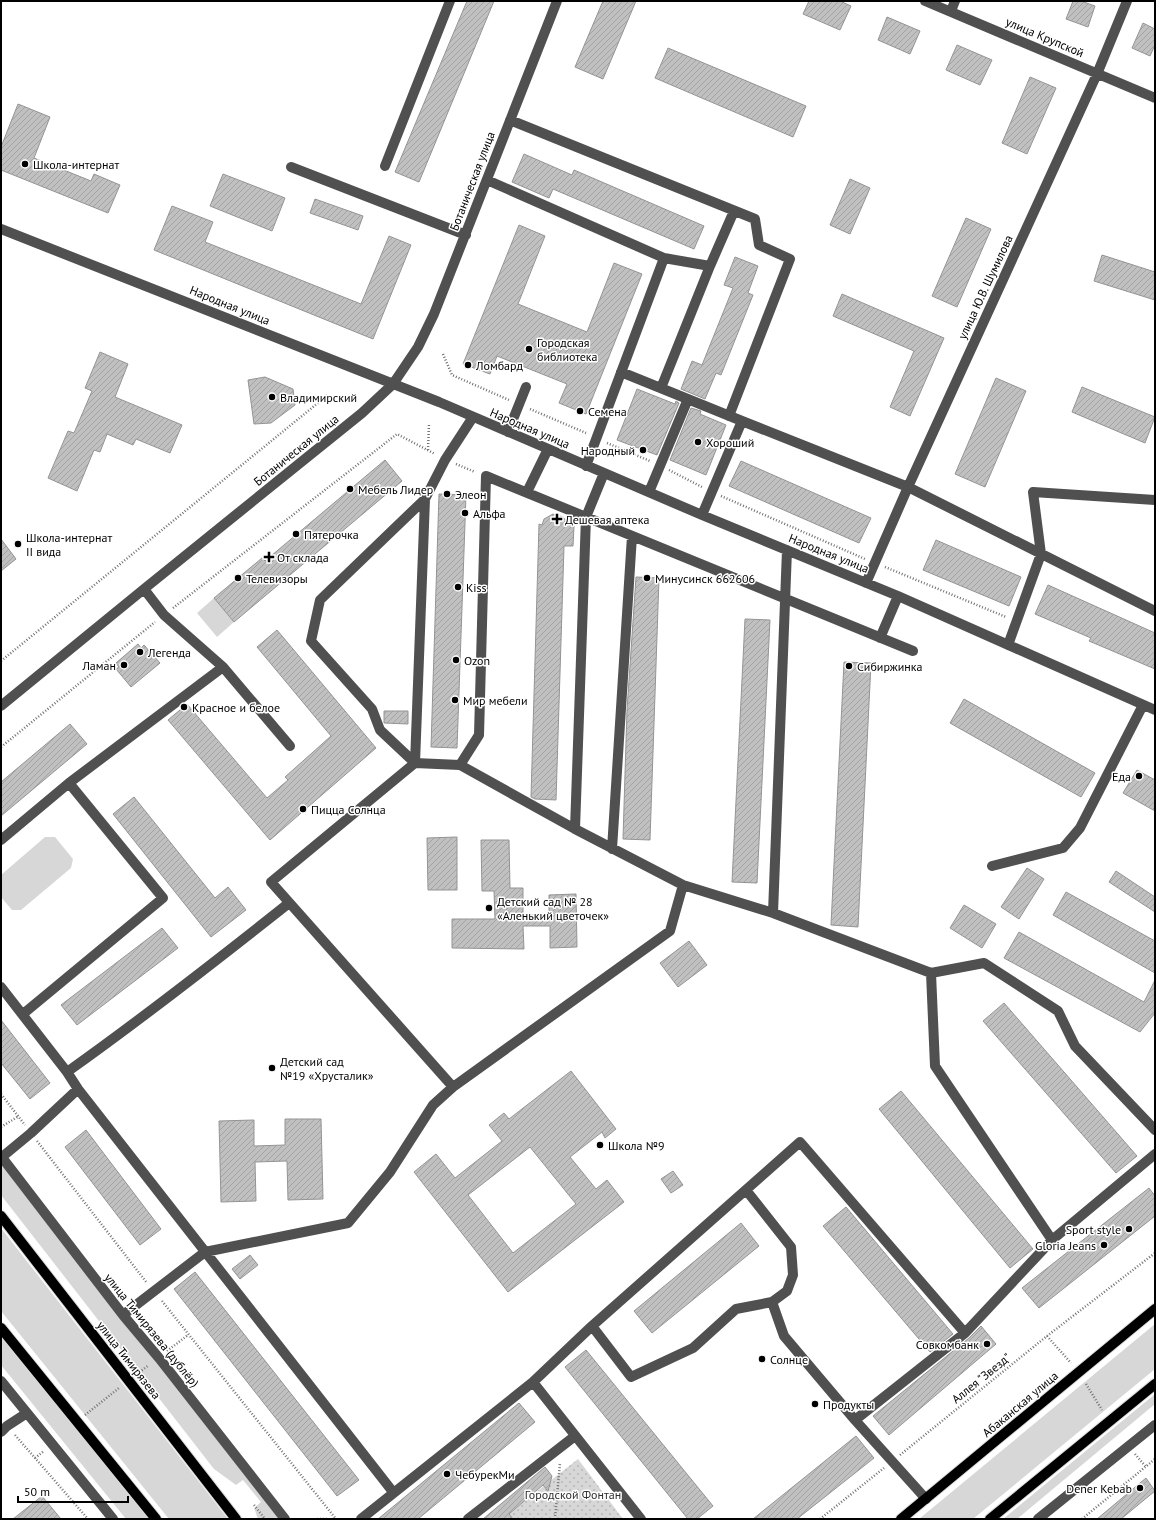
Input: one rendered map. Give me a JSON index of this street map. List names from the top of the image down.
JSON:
{
  "streets": {
    "main road": ["улица Тимирязева", "Абаканская улица"],
    "street": [
      "улица Крупской",
      "Ботаническая улица",
      "улица Ю.В. Шумилова",
      "Народная улица",
      "улица Тимирязева (дублёр)"
    ],
    "path": ["Аллея \"Звезд\""]
  },
  "crossings": [
    ["улица Крупской", "улица Ю.В. Шумилова"],
    ["Ботаническая улица", "Народная улица"],
    ["улица Ю.В. Шумилова", "Народная улица"]
  ],
  "parks": ["Городской Фонтан"],
  "places": {
    "other": [
      "Школа-интернат",
      "Городская библиотека",
      "Ломбард",
      "Владимирский",
      "Семена",
      "Хороший",
      "Народный",
      "Мебель Лидер",
      "Элеон",
      "Альфа",
      "Пятерочка",
      "Школа-интернат II вида",
      "Телевизоры",
      "Минусинск 662606",
      "Kiss",
      "Легенда",
      "Ozon",
      "Ламан",
      "Сибиржинка",
      "Мир мебели",
      "Красное и белое",
      "Еда",
      "Пицца Солнца",
      "Детский сад № 28 «Аленький цветочек»",
      "Детский сад №19 «Хрусталик»",
      "Школа №9",
      "Sport style",
      "Gloria Jeans",
      "Совкомбанк",
      "Солнце",
      "Продукты",
      "ЧебурекМи",
      "Dener Kebab"
    ],
    "health": ["Дешевая аптека", "От склада"]
  },
  "scale_bar": "50 m"
}
